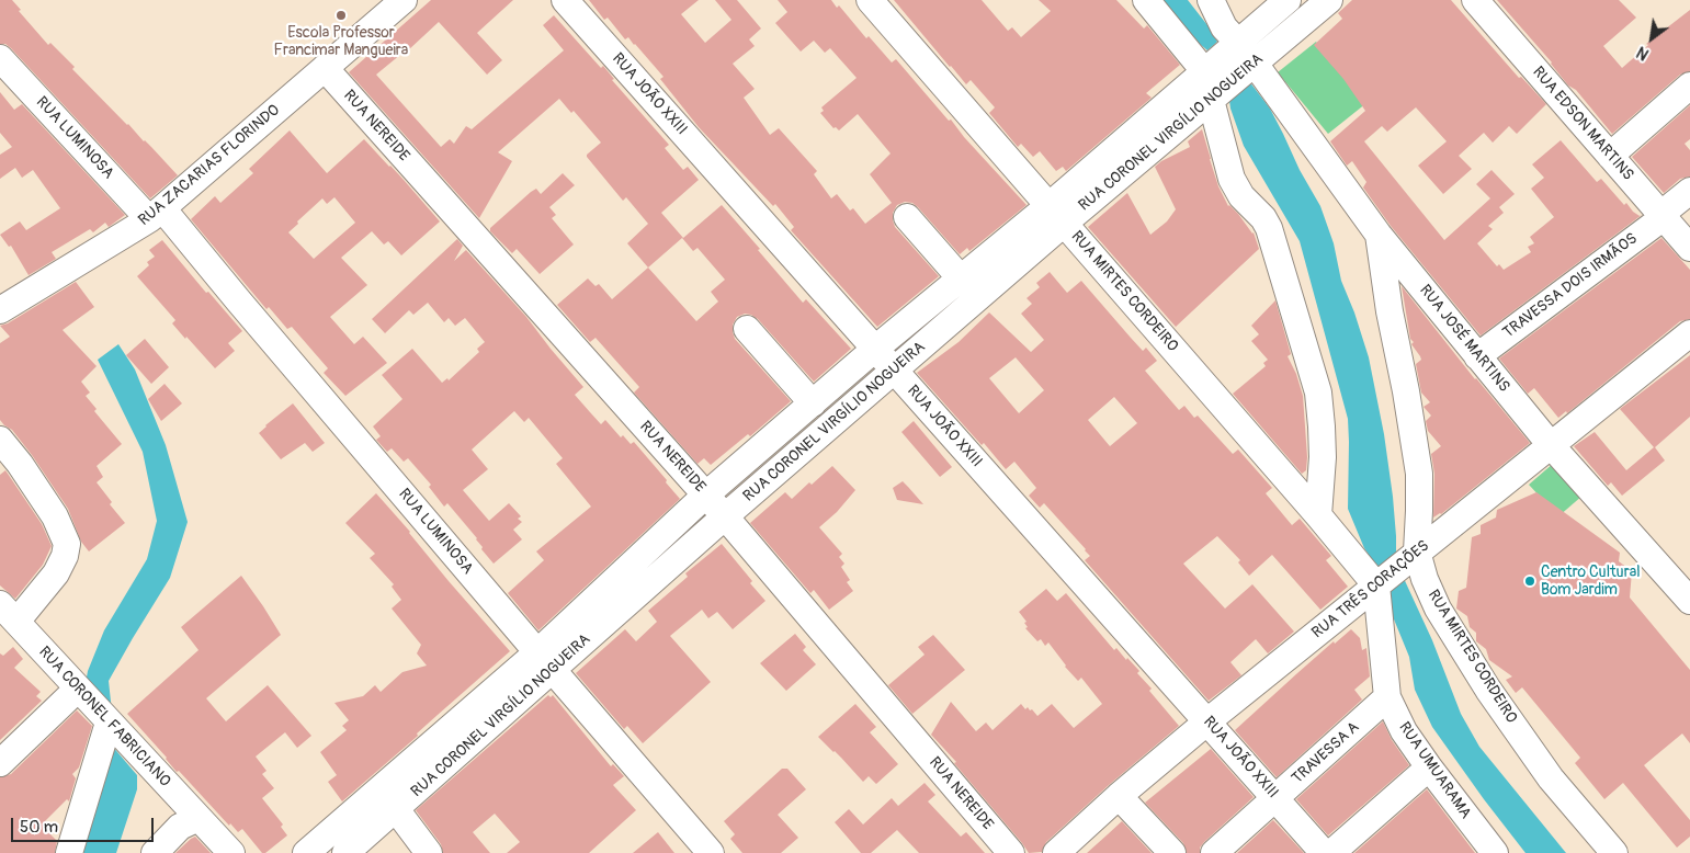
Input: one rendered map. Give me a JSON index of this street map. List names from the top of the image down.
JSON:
{
  "streets": {
    "street": [
      "RUA JOÃO XXIII",
      "RUA EDSON MARTINS",
      "RUA NEREIDE",
      "RUA CORONEL VIRGÍLIO NOGUEIRA",
      "RUA LUMINOSA",
      "RUA ZACARIAS FLORINDO",
      "TRAVESSA DOIS IRMÃOS",
      "RUA MIRTES CORDEIRO",
      "RUA JOSÉ MARTINS",
      "RUA TRÊS CORAÇÕES",
      "RUA CORONEL FABRICIANO",
      "TRAVESSA A",
      "RUA UMUARAMA"
    ]
  },
  "crossings": [
    ["RUA JOÃO XXIII", "RUA CORONEL VIRGÍLIO NOGUEIRA"],
    ["RUA JOÃO XXIII", "RUA TRÊS CORAÇÕES"],
    ["RUA JOÃO XXIII", "TRAVESSA A"],
    ["RUA EDSON MARTINS", "TRAVESSA DOIS IRMÃOS"],
    ["RUA NEREIDE", "RUA CORONEL VIRGÍLIO NOGUEIRA"],
    ["RUA NEREIDE", "RUA ZACARIAS FLORINDO"],
    ["RUA CORONEL VIRGÍLIO NOGUEIRA", "RUA LUMINOSA"],
    ["RUA CORONEL VIRGÍLIO NOGUEIRA", "RUA MIRTES CORDEIRO"],
    ["RUA CORONEL VIRGÍLIO NOGUEIRA", "RUA JOSÉ MARTINS"],
    ["RUA LUMINOSA", "RUA ZACARIAS FLORINDO"],
    ["TRAVESSA DOIS IRMÃOS", "RUA JOSÉ MARTINS"],
    ["RUA MIRTES CORDEIRO", "RUA JOSÉ MARTINS"],
    ["RUA MIRTES CORDEIRO", "RUA TRÊS CORAÇÕES"],
    ["RUA MIRTES CORDEIRO", "RUA UMUARAMA"],
    ["RUA JOSÉ MARTINS", "RUA TRÊS CORAÇÕES"],
    ["RUA TRÊS CORAÇÕES", "RUA UMUARAMA"],
    ["TRAVESSA A", "RUA UMUARAMA"]
  ],
  "places": ["Escola Professor Francimar Mangueira", "Centro Cultural Bom Jardim"],
  "scale_bar": "50 m",
  "north": "bottom left"
}
